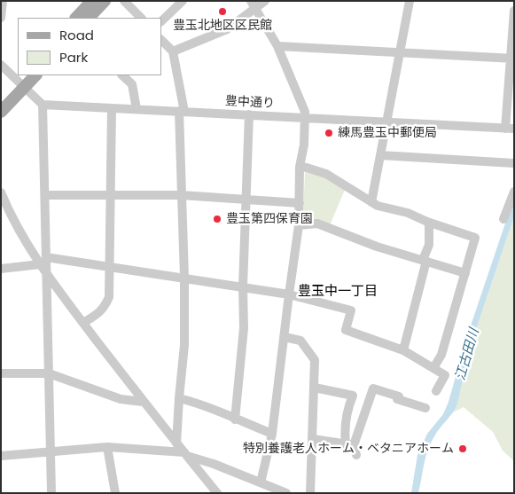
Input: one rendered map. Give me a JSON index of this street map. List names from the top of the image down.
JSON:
{
  "streets": {
    "street": ["豊中通り"]
  },
  "districts": ["豊玉中一丁目"],
  "water": ["江古田川"],
  "places": [
    "豊玉北地区区民館",
    "練馬豊玉中郵便局",
    "豊玉第四保育園",
    "特別養護老人ホーム・ベタニアホーム"
  ],
  "legend": ["Road", "Park"]
}
